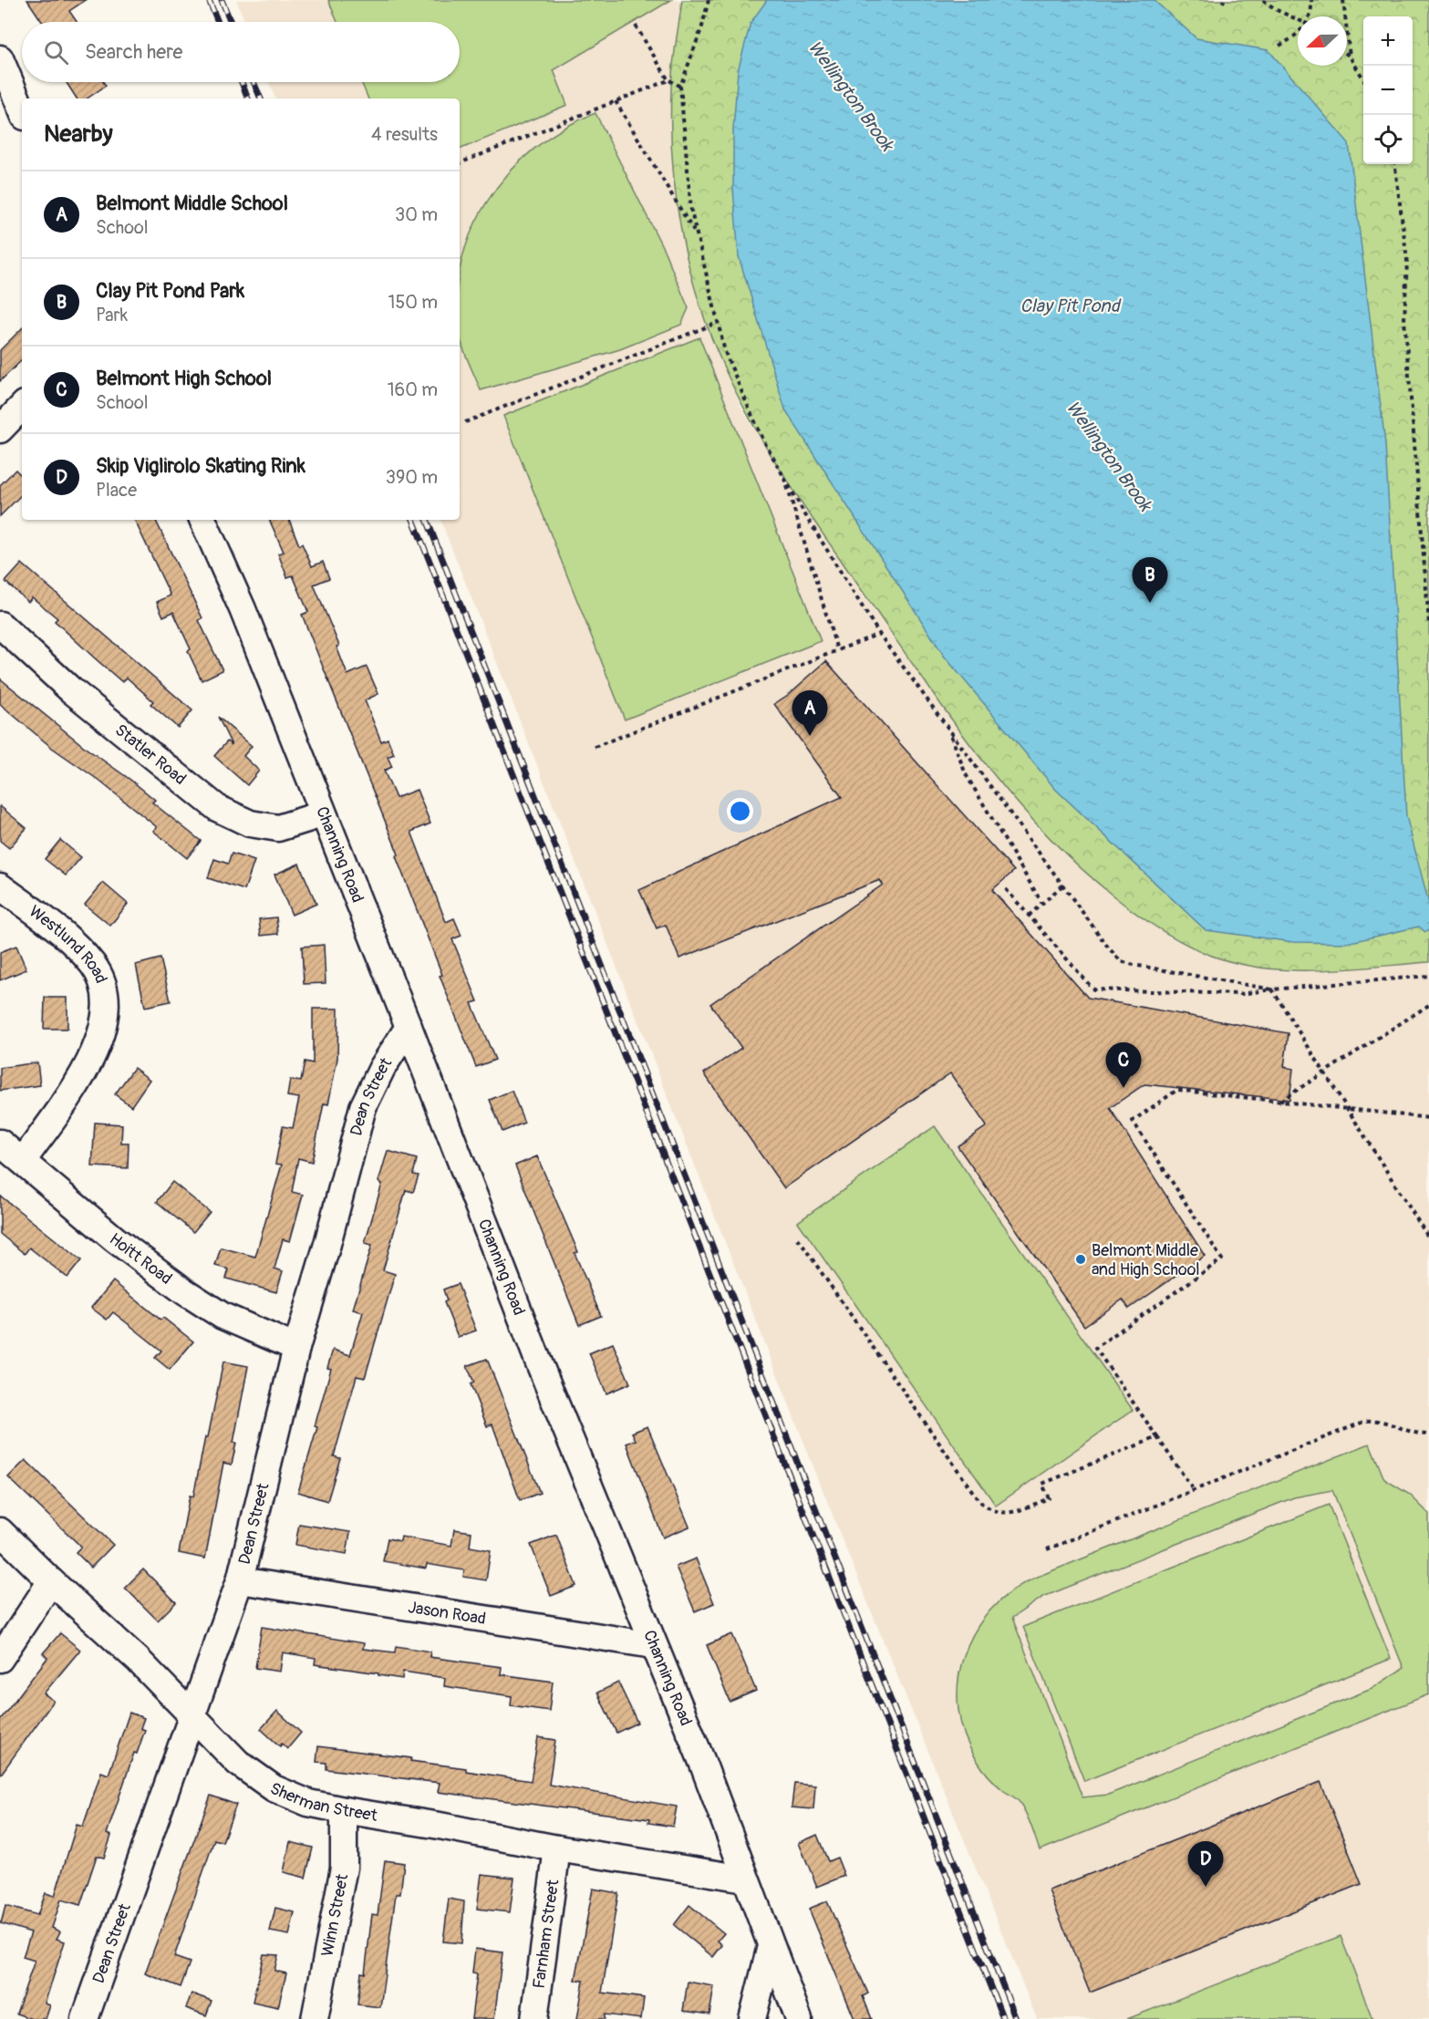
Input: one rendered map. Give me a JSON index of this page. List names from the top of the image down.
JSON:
{
  "streets": {
    "street": [
      "Statler Road",
      "Channing Road",
      "Westlund Road",
      "Dean Street",
      "Hoitt Road",
      "Jason Road",
      "Sherman Street",
      "Winn Street",
      "Farnham Street"
    ]
  },
  "crossings": [
    ["Statler Road", "Channing Road"],
    ["Channing Road", "Dean Street"],
    ["Channing Road", "Jason Road"],
    ["Channing Road", "Sherman Street"],
    ["Westlund Road", "Hoitt Road"],
    ["Dean Street", "Hoitt Road"],
    ["Dean Street", "Jason Road"],
    ["Dean Street", "Sherman Street"],
    ["Sherman Street", "Winn Street"],
    ["Sherman Street", "Farnham Street"]
  ],
  "water": ["Wellington Brook", "Clay Pit Pond"],
  "places": ["Belmont Middle and High School"],
  "north": "left",
  "page": {
    "map_buttons": ["+", "−"],
    "search": "Search here",
    "heading": ["Nearby", "4 results"],
    "list": [
      {
        "mark": "A",
        "name": "Belmont Middle School",
        "note": "School",
        "value": "30 m"
      },
      {
        "mark": "B",
        "name": "Clay Pit Pond Park",
        "note": "Park",
        "value": "150 m"
      },
      {
        "mark": "C",
        "name": "Belmont High School",
        "note": "School",
        "value": "160 m"
      },
      {
        "mark": "D",
        "name": "Skip Viglirolo Skating Rink",
        "note": "Place",
        "value": "390 m"
      }
    ],
    "pins": [
      "B",
      "A",
      "C",
      "D"
    ]
  }
}
